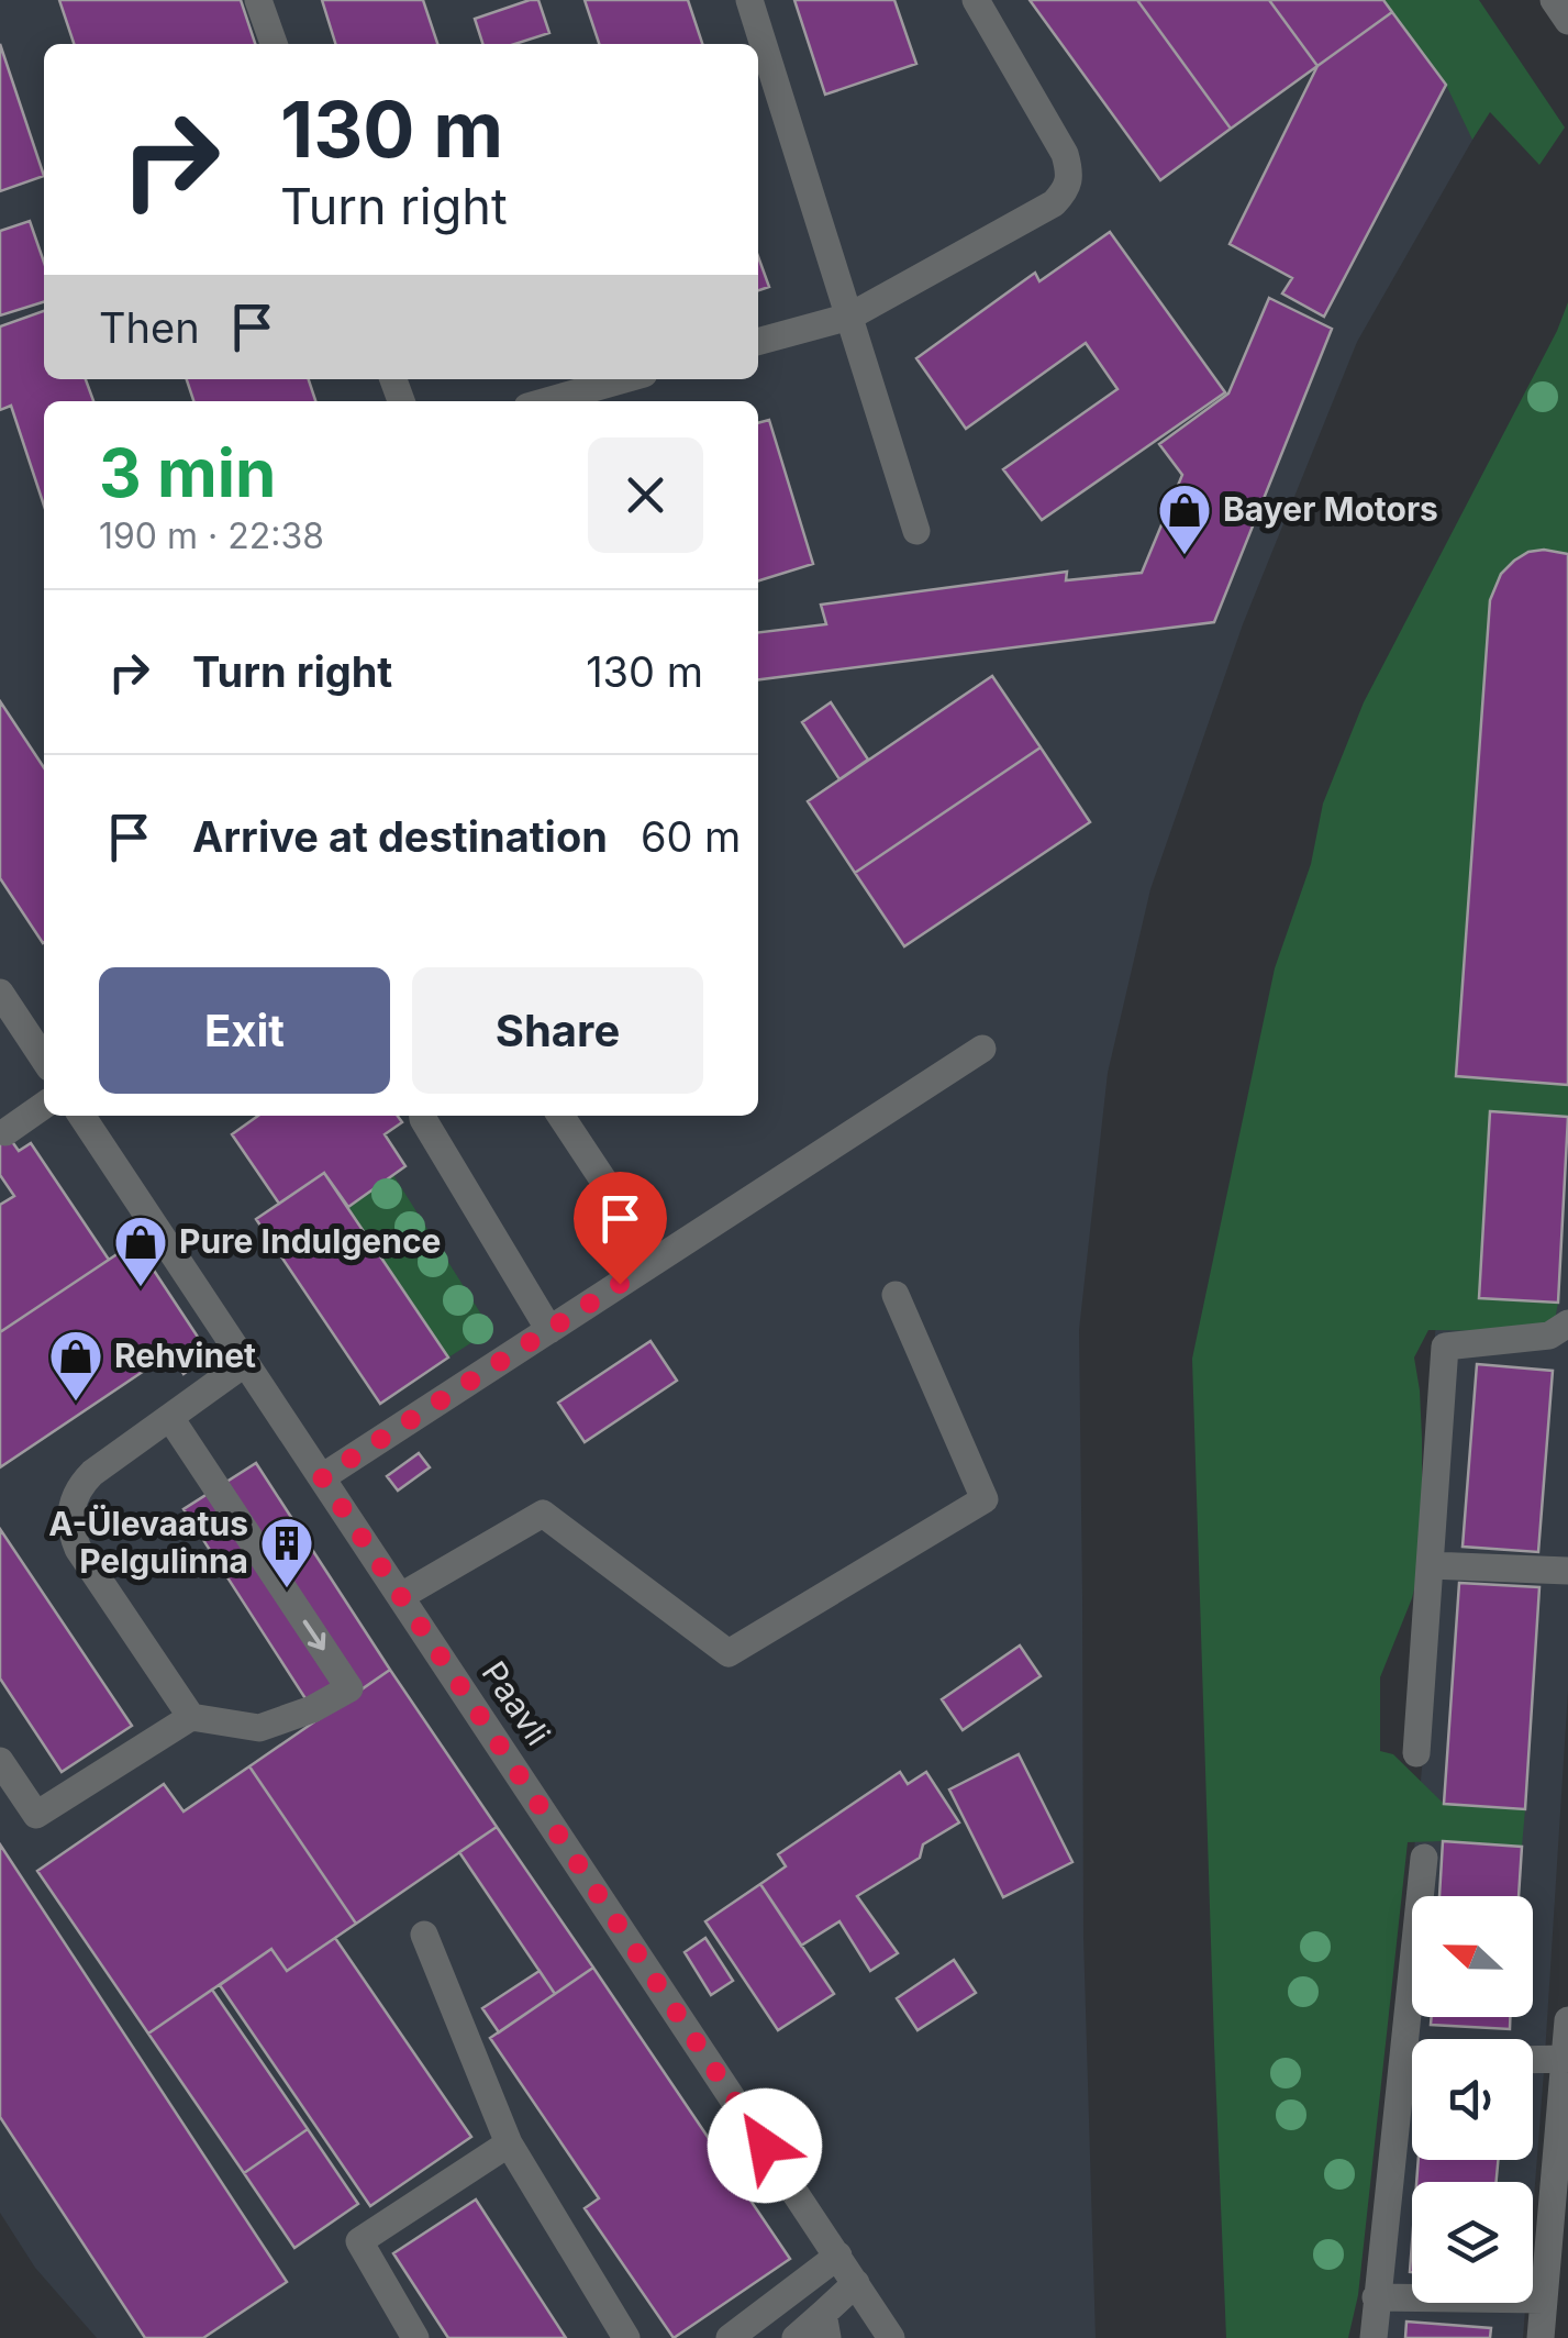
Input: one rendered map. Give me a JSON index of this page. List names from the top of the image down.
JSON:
{
  "streets": {
    "street": ["Paavli"]
  },
  "places": {
    "shop": ["Bayer Motors", "Pure Indulgence", "Rehvinet"],
    "building": ["A-Ülevaatus Pelgulinna"]
  },
  "north": "left",
  "page": {
    "turn": ["130 m", "Turn right"],
    "then": "Then",
    "heading": ["3 min", "190 m · 22:38"],
    "list": [
      {
        "name": "Turn right",
        "value": "130 m"
      },
      {
        "name": "Arrive at destination",
        "value": "60 m"
      }
    ],
    "buttons": ["Exit", "Share"]
  }
}
